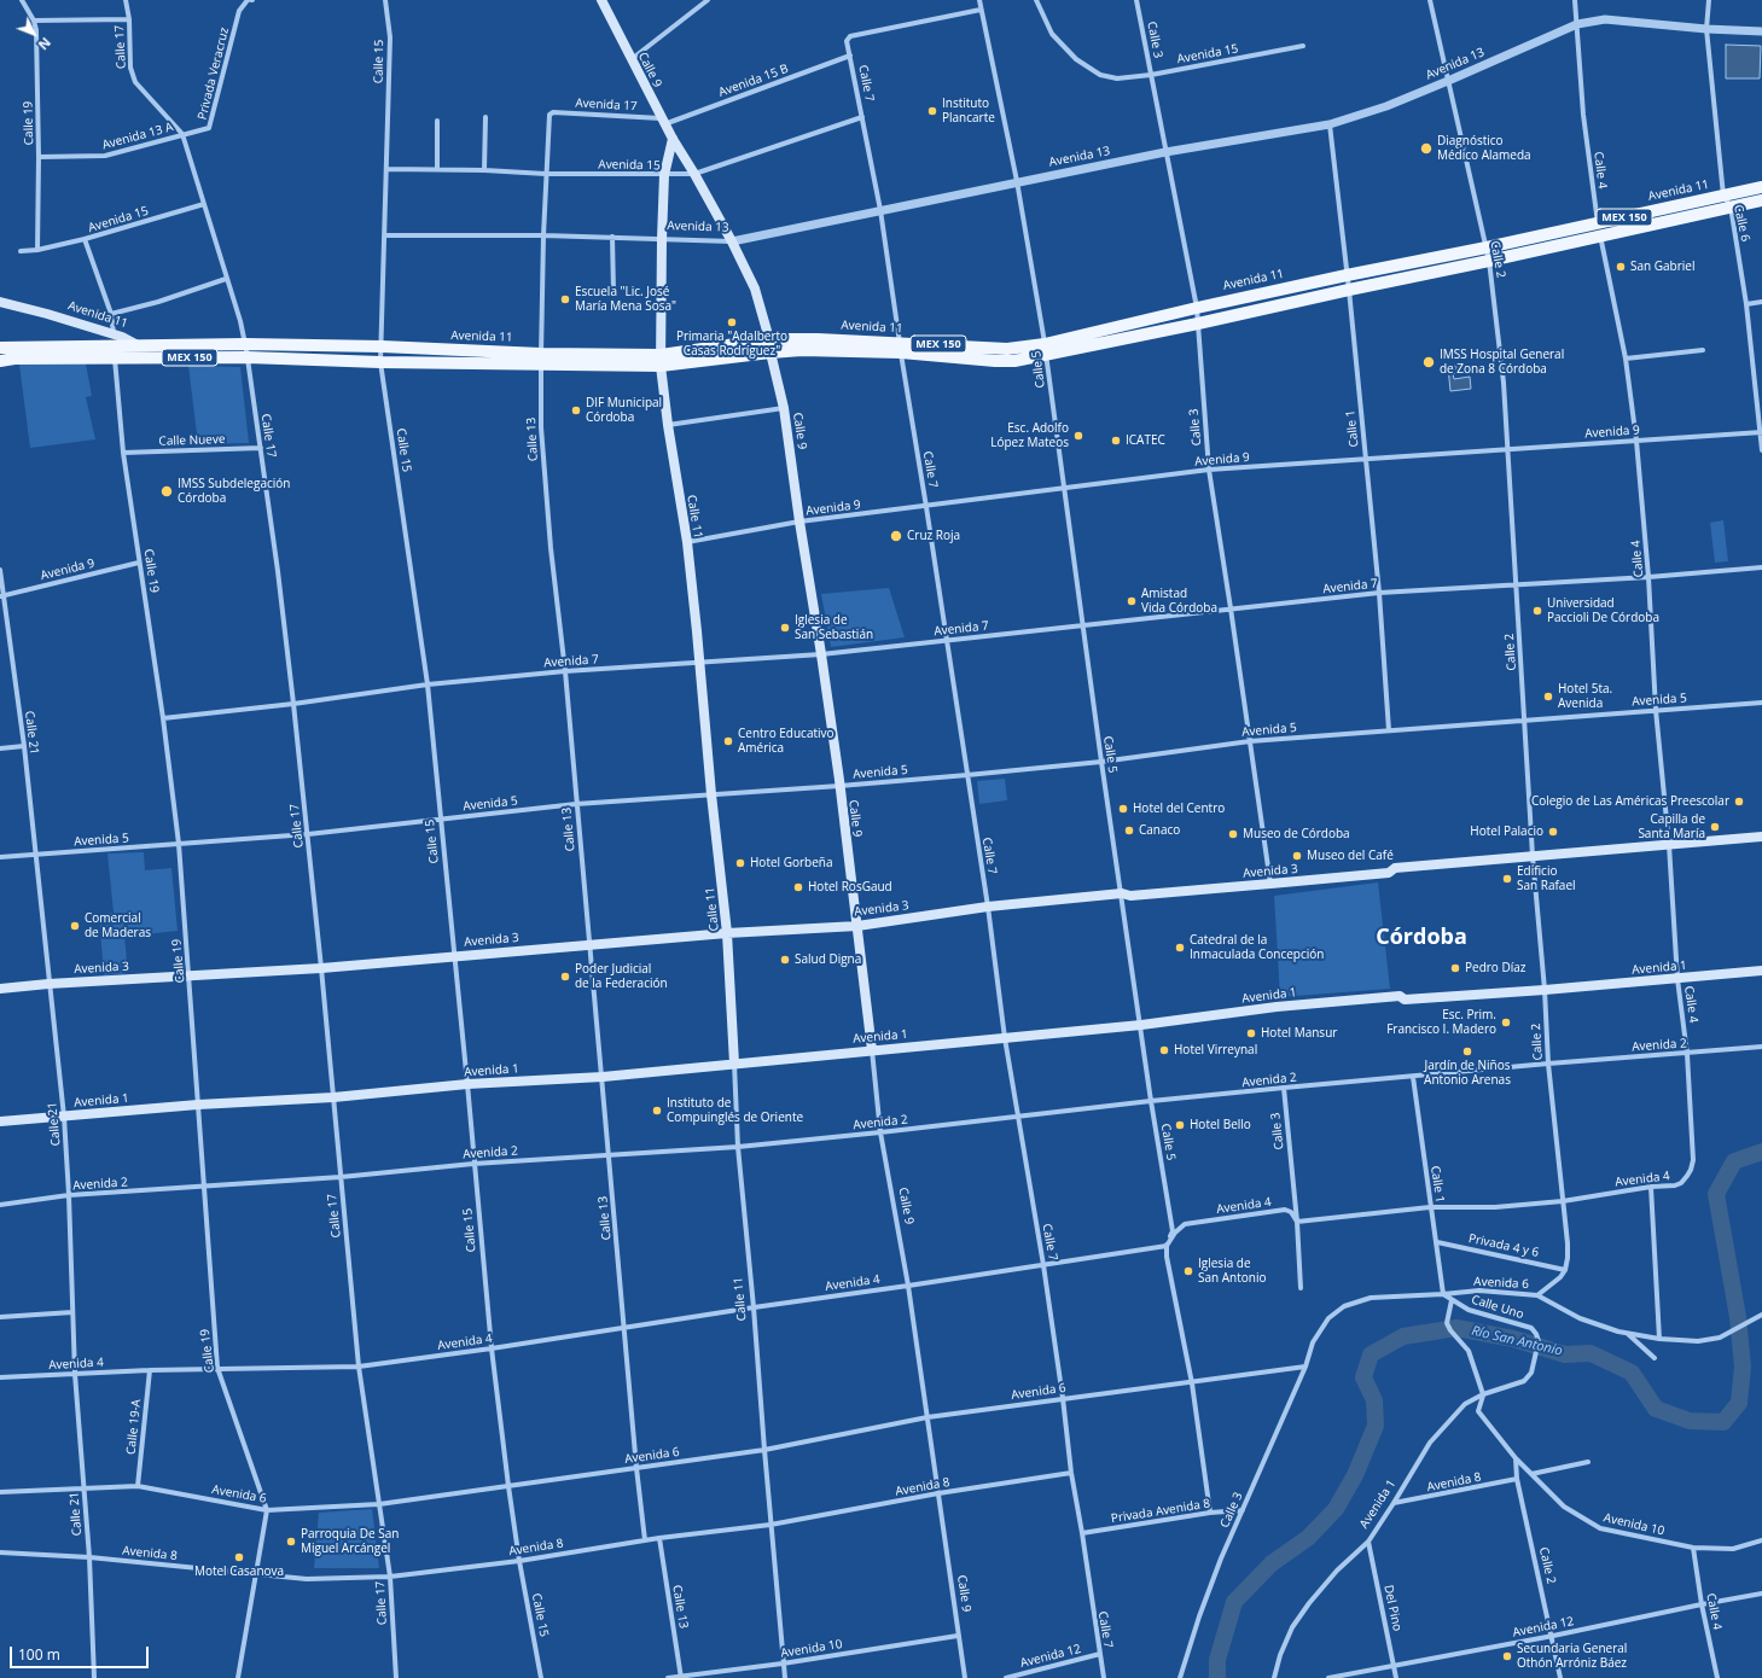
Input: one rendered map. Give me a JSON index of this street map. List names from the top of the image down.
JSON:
{
  "streets": {
    "main road": [
      "Calle 9",
      "Avenida 11",
      "MEX 150",
      "Calle 11",
      "Avenida 3",
      "Avenida 1"
    ],
    "street": [
      "Calle 3",
      "Calle 17",
      "Avenida 15",
      "Calle 15",
      "Avenida 13",
      "Privada Veracruz",
      "Avenida 15 B",
      "Calle 7",
      "Avenida 17",
      "Calle 19",
      "Avenida 13 A",
      "Calle 4",
      "Calle 6",
      "Calle 2",
      "Calle 5",
      "Calle 1",
      "Avenida 9",
      "Calle 13",
      "Calle Nueve",
      "Avenida 7",
      "Avenida 5",
      "Calle 21",
      "Avenida 2",
      "Avenida 4",
      "Privada 4 y 6",
      "Avenida 6",
      "Calle Uno",
      "Calle 19-A",
      "Avenida 8",
      "Privada Avenida 8",
      "Avenida 10",
      "Del Pino",
      "Avenida 12"
    ]
  },
  "crossings": [
    ["Calle 3", "Avenida 15"],
    ["Calle 3", "Avenida 13"],
    ["Calle 3", "Avenida 11"],
    ["Calle 3", "Avenida 9"],
    ["Calle 3", "Avenida 7"],
    ["Calle 3", "Avenida 5"],
    ["Calle 3", "Avenida 3"],
    ["Calle 3", "Avenida 2"],
    ["Calle 3", "Avenida 4"],
    ["Calle 3", "Avenida 6"],
    ["Calle 3", "Privada Avenida 8"],
    ["Calle 17", "Avenida 15"],
    ["Calle 17", "Privada Veracruz"],
    ["Calle 17", "Avenida 13 A"],
    ["Calle 17", "Avenida 11"],
    ["Calle 17", "Calle Nueve"],
    ["Calle 17", "Avenida 7"],
    ["Calle 17", "Avenida 5"],
    ["Calle 17", "Avenida 3"],
    ["Calle 17", "Avenida 1"],
    ["Calle 17", "Avenida 2"],
    ["Calle 17", "Avenida 4"],
    ["Calle 17", "Avenida 6"],
    ["Calle 17", "Avenida 8"],
    ["Avenida 15", "Calle 15"],
    ["Avenida 15", "Calle 9"],
    ["Avenida 15", "Calle 7"],
    ["Avenida 15", "Calle 19"],
    ["Avenida 15", "Calle 13"],
    ["Avenida 15", "Calle 11"],
    ["Calle 15", "Avenida 13"],
    ["Calle 15", "Avenida 11"],
    ["Calle 15", "Avenida 7"],
    ["Calle 15", "Avenida 5"],
    ["Calle 15", "Avenida 3"],
    ["Calle 15", "Avenida 1"],
    ["Calle 15", "Avenida 2"],
    ["Calle 15", "Avenida 4"],
    ["Calle 15", "Avenida 6"],
    ["Calle 15", "Avenida 8"],
    ["Avenida 13", "Calle 9"],
    ["Avenida 13", "Calle 7"],
    ["Avenida 13", "Calle 4"],
    ["Avenida 13", "Calle 6"],
    ["Avenida 13", "Calle 2"],
    ["Avenida 13", "Calle 5"],
    ["Avenida 13", "Calle 1"],
    ["Avenida 13", "Calle 13"],
    ["Avenida 13", "Calle 11"],
    ["Calle 9", "Avenida 15 B"],
    ["Calle 9", "Avenida 17"],
    ["Calle 9", "Avenida 11"],
    ["Calle 9", "Avenida 9"],
    ["Calle 9", "Calle 11"],
    ["Calle 9", "Avenida 7"],
    ["Calle 9", "Avenida 5"],
    ["Calle 9", "Avenida 3"],
    ["Calle 9", "Avenida 1"],
    ["Calle 9", "Avenida 2"],
    ["Calle 9", "Avenida 4"],
    ["Calle 9", "Avenida 6"],
    ["Calle 9", "Avenida 8"],
    ["Calle 9", "Avenida 10"],
    ["Privada Veracruz", "Avenida 13 A"],
    ["Avenida 15 B", "Calle 7"],
    ["Avenida 15 B", "Avenida 17"],
    ["Calle 7", "Avenida 11"],
    ["Calle 7", "Calle 5"],
    ["Calle 7", "Avenida 9"],
    ["Calle 7", "Avenida 7"],
    ["Calle 7", "Avenida 5"],
    ["Calle 7", "Avenida 3"],
    ["Calle 7", "Avenida 1"],
    ["Calle 7", "Avenida 2"],
    ["Calle 7", "Avenida 4"],
    ["Calle 7", "Avenida 6"],
    ["Calle 7", "Avenida 8"],
    ["Calle 7", "Privada Avenida 8"],
    ["Calle 7", "Avenida 12"],
    ["Avenida 17", "Calle 13"],
    ["Calle 19", "Avenida 13 A"],
    ["Calle 19", "Avenida 11"],
    ["Calle 19", "MEX 150"],
    ["Calle 19", "Avenida 9"],
    ["Calle 19", "Calle Nueve"],
    ["Calle 19", "Avenida 7"],
    ["Calle 19", "Avenida 5"],
    ["Calle 19", "Avenida 3"],
    ["Calle 19", "Avenida 1"],
    ["Calle 19", "Avenida 2"],
    ["Calle 19", "Avenida 4"],
    ["Calle 19", "Avenida 6"],
    ["Calle 19", "Avenida 8"],
    ["Calle 4", "Avenida 11"],
    ["Calle 4", "Avenida 9"],
    ["Calle 4", "Avenida 7"],
    ["Calle 4", "Avenida 5"],
    ["Calle 4", "Avenida 3"],
    ["Calle 4", "Avenida 1"],
    ["Calle 4", "Avenida 2"],
    ["Calle 4", "Avenida 4"],
    ["Calle 4", "Avenida 10"],
    ["Calle 4", "Avenida 12"],
    ["Avenida 11", "MEX 150"],
    ["Avenida 11", "Calle 6"],
    ["Avenida 11", "Calle 2"],
    ["Avenida 11", "Calle 5"],
    ["Avenida 11", "Calle 1"],
    ["Avenida 11", "Calle 13"],
    ["Avenida 11", "Calle 11"],
    ["Calle 6", "Avenida 9"],
    ["Calle 2", "Avenida 9"],
    ["Calle 2", "Avenida 7"],
    ["Calle 2", "Avenida 5"],
    ["Calle 2", "Avenida 3"],
    ["Calle 2", "Avenida 1"],
    ["Calle 2", "Avenida 2"],
    ["Calle 2", "Avenida 4"],
    ["Calle 2", "Privada 4 y 6"],
    ["Calle 2", "Avenida 8"],
    ["Calle 2", "Avenida 10"],
    ["Calle 2", "Avenida 12"],
    ["Calle 5", "Avenida 9"],
    ["Calle 5", "Avenida 7"],
    ["Calle 5", "Avenida 5"],
    ["Calle 5", "Avenida 3"],
    ["Calle 5", "Avenida 1"],
    ["Calle 5", "Avenida 2"],
    ["Calle 5", "Avenida 4"],
    ["Calle 5", "Avenida 6"],
    ["Calle 5", "Privada Avenida 8"],
    ["Calle 1", "Avenida 9"],
    ["Calle 1", "Avenida 7"],
    ["Calle 1", "Avenida 5"],
    ["Calle 1", "Avenida 2"],
    ["Calle 1", "Avenida 4"],
    ["Calle 1", "Privada 4 y 6"],
    ["Calle 1", "Avenida 6"],
    ["Calle 1", "Calle Uno"],
    ["Avenida 9", "Calle 11"],
    ["Avenida 9", "Calle 21"],
    ["Calle 13", "Avenida 7"],
    ["Calle 13", "Avenida 5"],
    ["Calle 13", "Avenida 3"],
    ["Calle 13", "Avenida 1"],
    ["Calle 13", "Avenida 2"],
    ["Calle 13", "Avenida 4"],
    ["Calle 13", "Avenida 6"],
    ["Calle 13", "Avenida 8"],
    ["Calle 13", "Avenida 10"],
    ["Calle 11", "Avenida 7"],
    ["Calle 11", "Avenida 5"],
    ["Calle 11", "Avenida 3"],
    ["Calle 11", "Avenida 1"],
    ["Calle 11", "Avenida 2"],
    ["Calle 11", "Avenida 4"],
    ["Calle 11", "Avenida 6"],
    ["Calle 11", "Avenida 8"],
    ["Calle 11", "Avenida 10"],
    ["Avenida 5", "Calle 21"],
    ["Calle 21", "Avenida 3"],
    ["Calle 21", "Avenida 1"],
    ["Calle 21", "Avenida 2"],
    ["Calle 21", "Avenida 4"],
    ["Calle 21", "Avenida 6"],
    ["Calle 21", "Avenida 8"],
    ["Avenida 1", "Calle Uno"],
    ["Avenida 1", "Avenida 8"],
    ["Avenida 1", "Avenida 10"],
    ["Avenida 1", "Del Pino"],
    ["Avenida 4", "Calle 19-A"],
    ["Avenida 6", "Calle Uno"],
    ["Avenida 6", "Calle 19-A"],
    ["Del Pino", "Avenida 12"]
  ],
  "districts": ["Córdoba"],
  "water": ["Río San Antonio"],
  "places": [
    "Instituto Plancarte",
    "Diagnóstico Médico Alameda",
    "San Gabriel",
    "Escuela \"Lic. José María Mena Sosa\"",
    "Primaria \"Adalberto Casas Rodríguez\"",
    "IMSS Hospital General de Zona 8 Córdoba",
    "DIF Municipal Córdoba",
    "Esc. Adolfo López Mateos",
    "ICATEC",
    "IMSS Subdelegación Córdoba",
    "Cruz Roja",
    "Amistad Vida Córdoba",
    "Universidad Paccioli De Córdoba",
    "Iglesia de San Sebastián",
    "Hotel 5ta. Avenida",
    "Centro Educativo América",
    "Colegio de Las Américas Preescolar",
    "Hotel del Centro",
    "Capilla de Santa María",
    "Canaco",
    "Hotel Palacio",
    "Museo de Córdoba",
    "Museo del Café",
    "Hotel Gorbeña",
    "Edificio San Rafael",
    "Hotel RosGaud",
    "Comercial de Maderas",
    "Catedral de la Inmaculada Concepción",
    "Salud Digna",
    "Pedro Díaz",
    "Poder Judicial de la Federación",
    "Esc. Prim. Francisco I. Madero",
    "Hotel Mansur",
    "Hotel Virreynal",
    "Jardín de Niños Antonio Arenas",
    "Instituto de Compuinglés de Oriente",
    "Hotel Bello",
    "Iglesia de San Antonio",
    "Parroquia De San Miguel Arcángel",
    "Motel Casanova",
    "Secundaria General Othón Arróniz Báez"
  ],
  "scale_bar": "100 m",
  "north": "bottom right"
}
